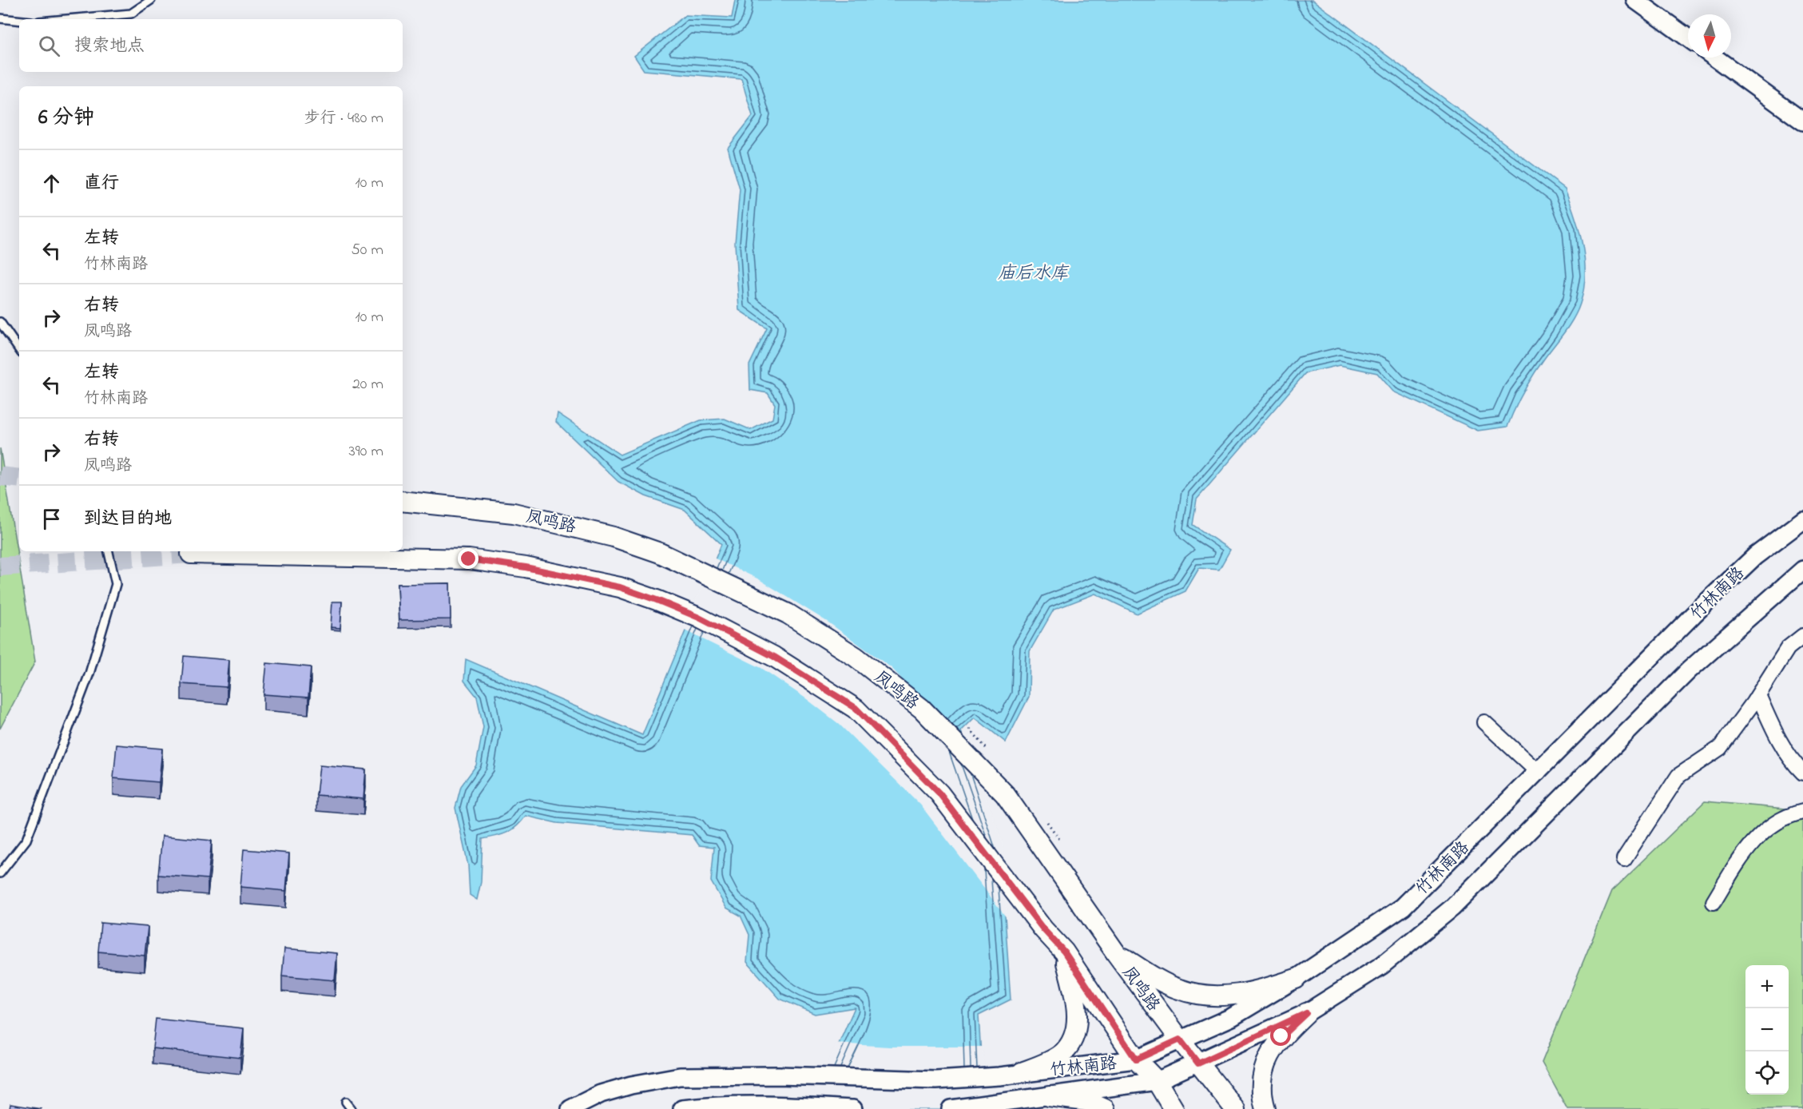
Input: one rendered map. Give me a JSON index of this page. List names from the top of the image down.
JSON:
{
  "streets": {
    "main road": ["凤鸣路"],
    "street": ["竹林南路"]
  },
  "crossings": [
    ["凤鸣路", "竹林南路"]
  ],
  "water": ["庙后水库"],
  "north": "bottom",
  "page": {
    "search": "搜索地点",
    "heading": ["6 分钟", "步行 · 480 m"],
    "list": [
      ["直行", "10 m"],
      ["左转", "竹林南路", "50 m"],
      ["右转", "凤鸣路", "10 m"],
      ["左转", "竹林南路", "20 m"],
      ["右转", "凤鸣路", "390 m"],
      "到达目的地"
    ],
    "map_buttons": ["+", "−"]
  }
}
